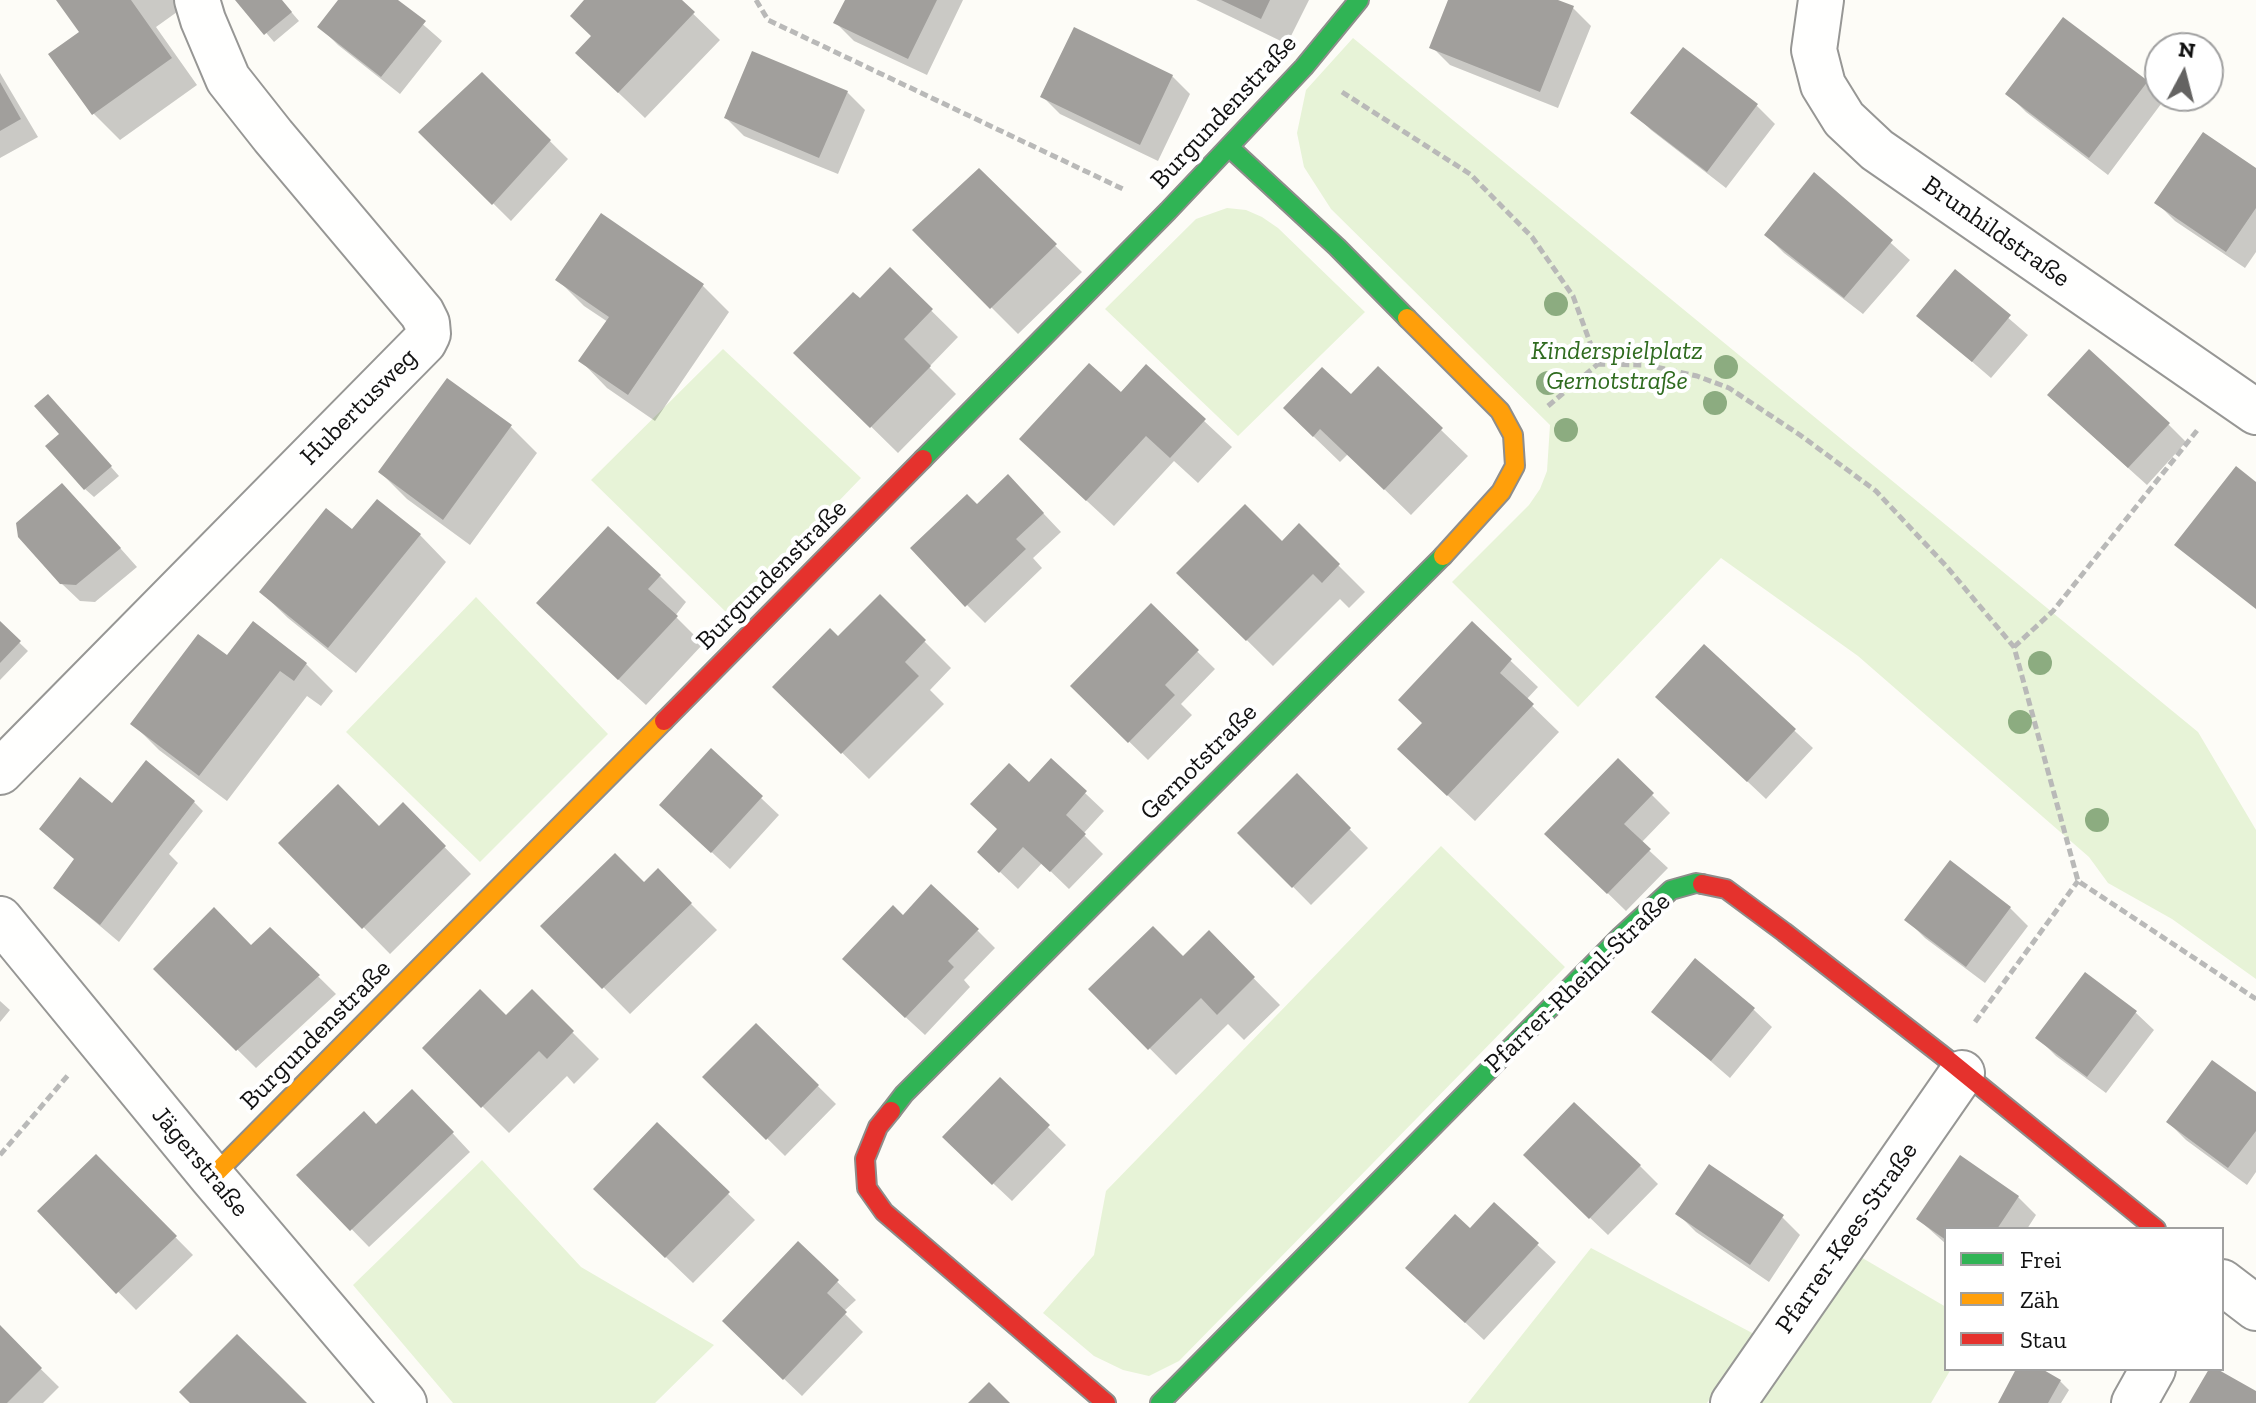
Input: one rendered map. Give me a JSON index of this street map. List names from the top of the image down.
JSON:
{
  "streets": {
    "street": [
      "Burgundenstraße",
      "Brunhildstraße",
      "Hubertusweg",
      "Gernotstraße",
      "Pfarrer-Rheinl-Straße",
      "Jägerstraße",
      "Pfarrer-Kees-Straße"
    ]
  },
  "crossings": [
    ["Burgundenstraße", "Jägerstraße"],
    ["Pfarrer-Rheinl-Straße", "Pfarrer-Kees-Straße"]
  ],
  "parks": ["Kinderspielplatz Gernotstraße"],
  "legend": ["Frei", "Zäh", "Stau"],
  "north": "top"
}
